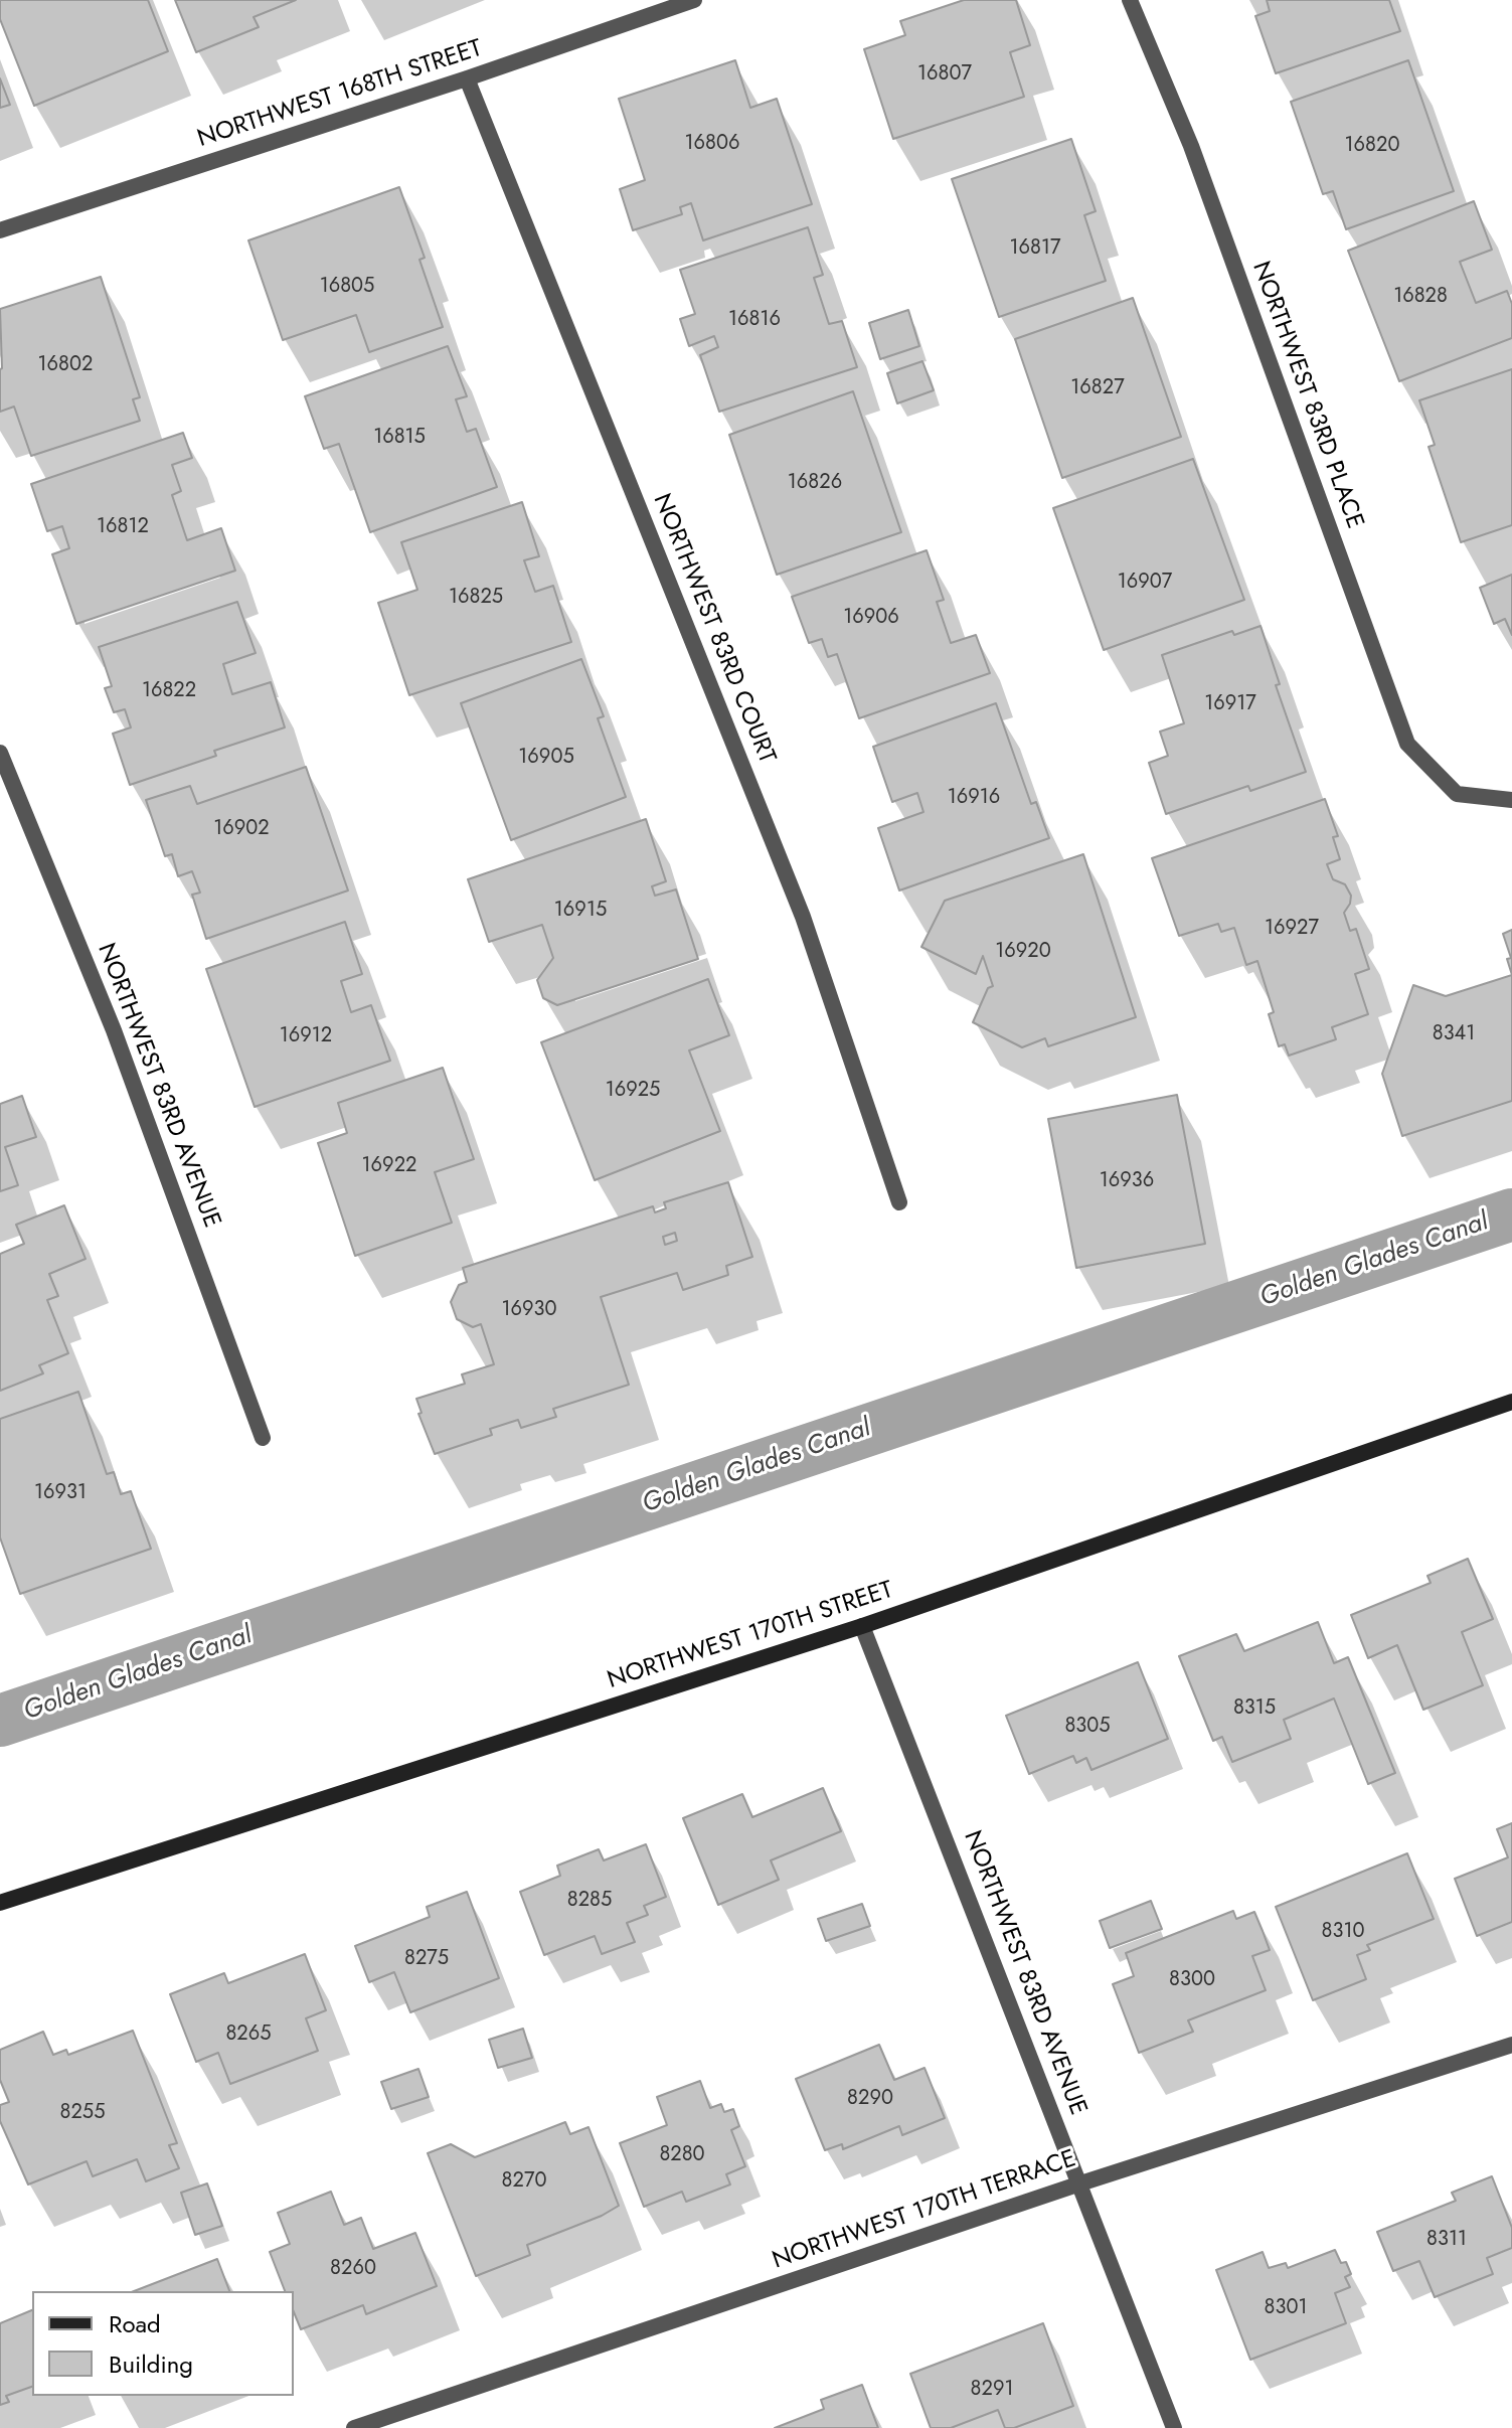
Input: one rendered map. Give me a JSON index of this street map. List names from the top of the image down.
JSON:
{
  "streets": {
    "street": [
      "NORTHWEST 168TH STREET",
      "NORTHWEST 83RD PLACE",
      "NORTHWEST 83RD COURT",
      "NORTHWEST 83RD AVENUE",
      "NORTHWEST 170TH STREET",
      "NORTHWEST 170TH TERRACE"
    ]
  },
  "crossings": [
    ["NORTHWEST 168TH STREET", "NORTHWEST 83RD COURT"],
    ["NORTHWEST 83RD AVENUE", "NORTHWEST 170TH STREET"],
    ["NORTHWEST 83RD AVENUE", "NORTHWEST 170TH TERRACE"]
  ],
  "water": ["Golden Glades Canal"],
  "house_numbers": [
    "16807",
    "16806",
    "16820",
    "16817",
    "16805",
    "16828",
    "16816",
    "16802",
    "16827",
    "16815",
    "16826",
    "16812",
    "16907",
    "16825",
    "16906",
    "16822",
    "16917",
    "16905",
    "16916",
    "16902",
    "16915",
    "16927",
    "16920",
    "8341",
    "16912",
    "16925",
    "16922",
    "16936",
    "16930",
    "16931",
    "8315",
    "8305",
    "8285",
    "8310",
    "8275",
    "8300",
    "8265",
    "8290",
    "8255",
    "8280",
    "8270",
    "8311",
    "8260",
    "8301",
    "8291"
  ],
  "legend": ["Road", "Building"]
}
